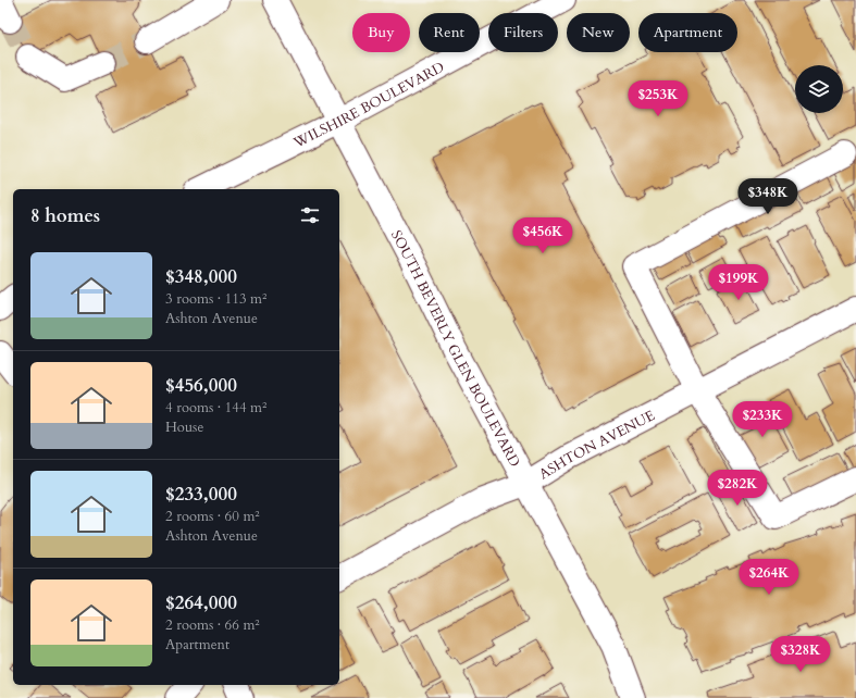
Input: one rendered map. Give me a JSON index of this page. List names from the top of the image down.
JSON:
{
  "streets": {
    "main road": ["WILSHIRE BOULEVARD", "SOUTH BEVERLY GLEN BOULEVARD", "ASHTON AVENUE"]
  },
  "crossings": [
    ["WILSHIRE BOULEVARD", "SOUTH BEVERLY GLEN BOULEVARD"],
    ["SOUTH BEVERLY GLEN BOULEVARD", "ASHTON AVENUE"]
  ],
  "page": {
    "chip": [
      "Buy",
      "Rent",
      "Filters",
      "New",
      "Apartment"
    ],
    "price": [
      "$253K",
      "$348K",
      "$456K",
      "$199K",
      "$233K",
      "$282K",
      "$264K",
      "$328K"
    ],
    "heading": "8 homes",
    "list": [
      {
        "name": "$348,000",
        "note": "3 rooms · 113 m² · Ashton Avenue"
      },
      {
        "name": "$456,000",
        "note": "4 rooms · 144 m² · House"
      },
      {
        "name": "$233,000",
        "note": "2 rooms · 60 m² · Ashton Avenue"
      },
      {
        "name": "$264,000",
        "note": "2 rooms · 66 m² · Apartment"
      }
    ]
  }
}
